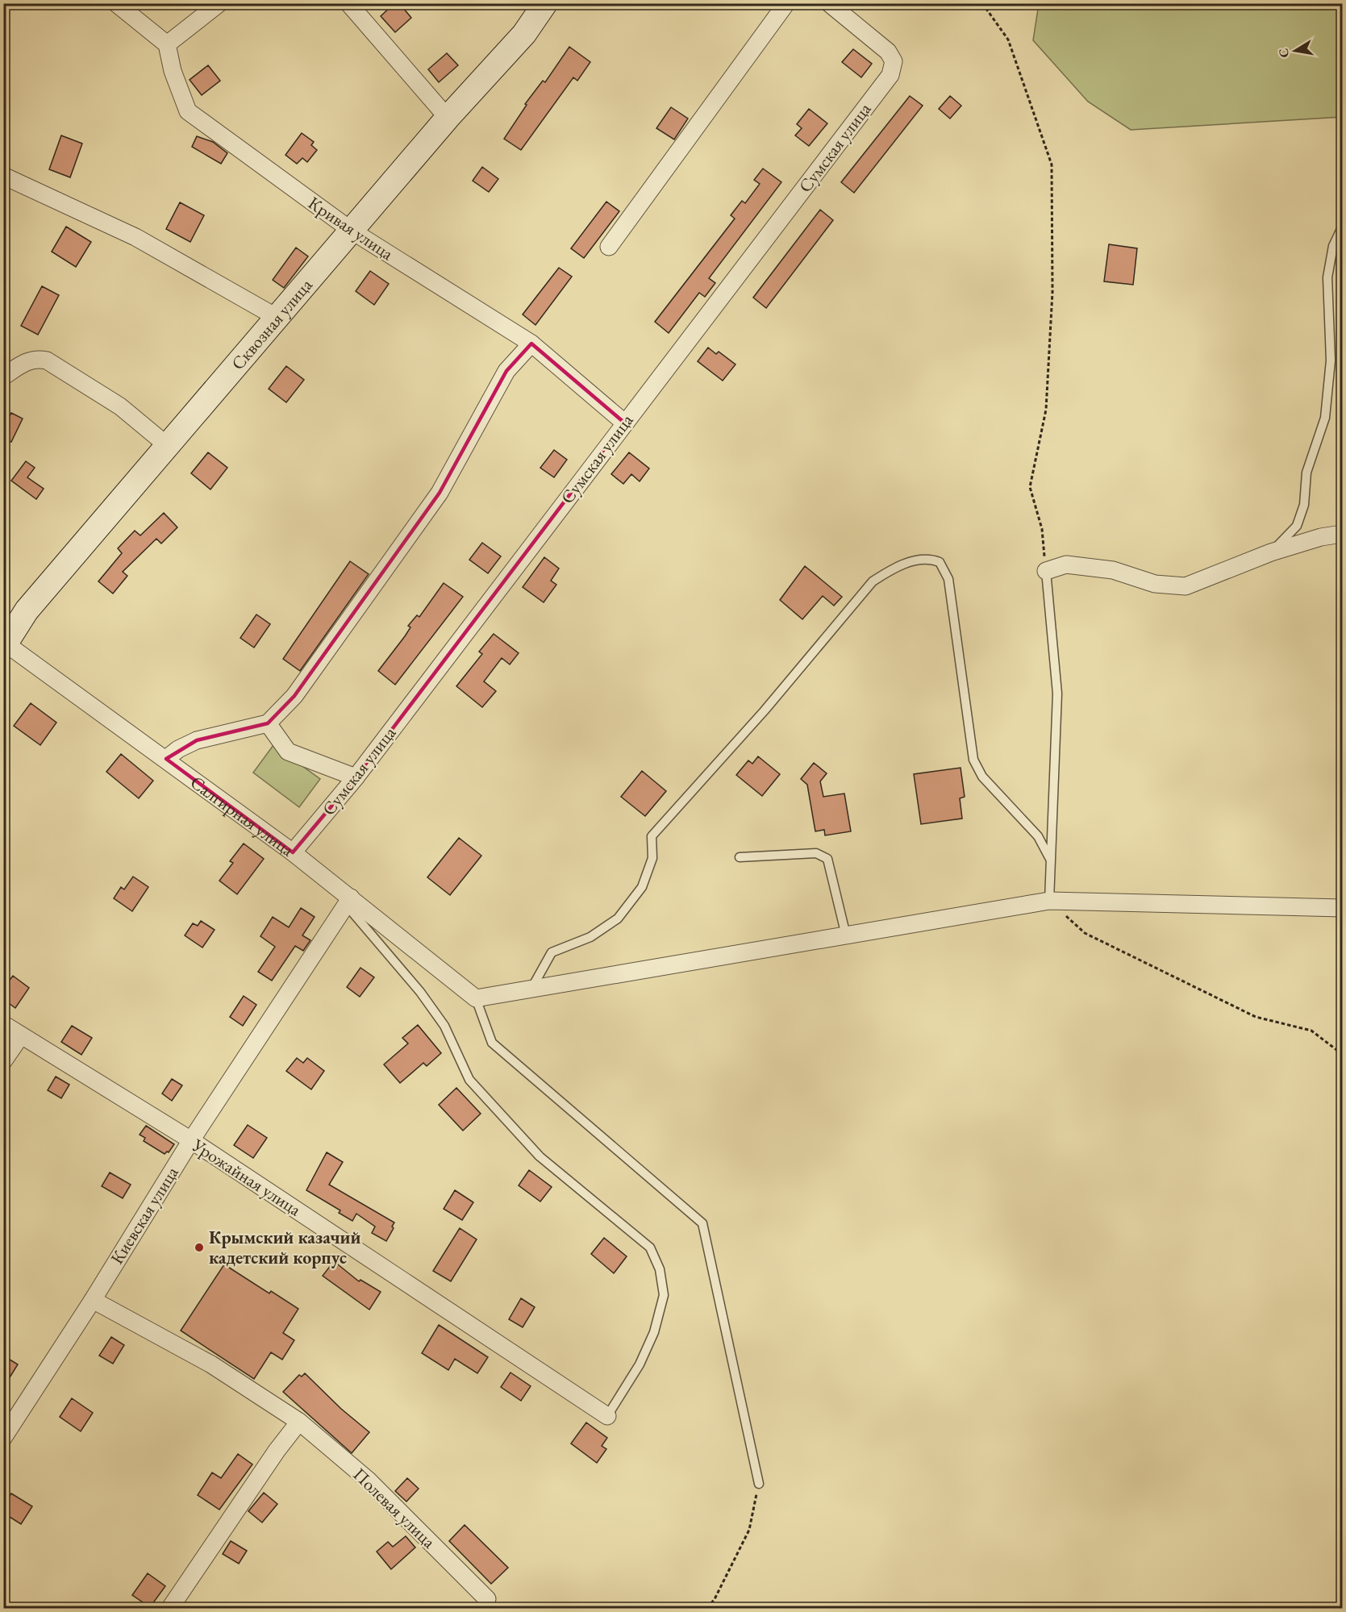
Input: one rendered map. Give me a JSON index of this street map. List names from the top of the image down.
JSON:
{
  "streets": {
    "main road": ["Сквозная улица"],
    "street": [
      "Сумская улица",
      "Кривая улица",
      "Салгирная улица",
      "Урожайная улица",
      "Киевская улица",
      "Полевая улица"
    ]
  },
  "crossings": [
    ["Сумская улица", "Кривая улица"],
    ["Сумская улица", "Салгирная улица"],
    ["Кривая улица", "Сквозная улица"],
    ["Сквозная улица", "Салгирная улица"],
    ["Салгирная улица", "Киевская улица"],
    ["Урожайная улица", "Киевская улица"],
    ["Киевская улица", "Полевая улица"]
  ],
  "places": ["Крымский казачий кадетский корпус"],
  "north": "left"
}
